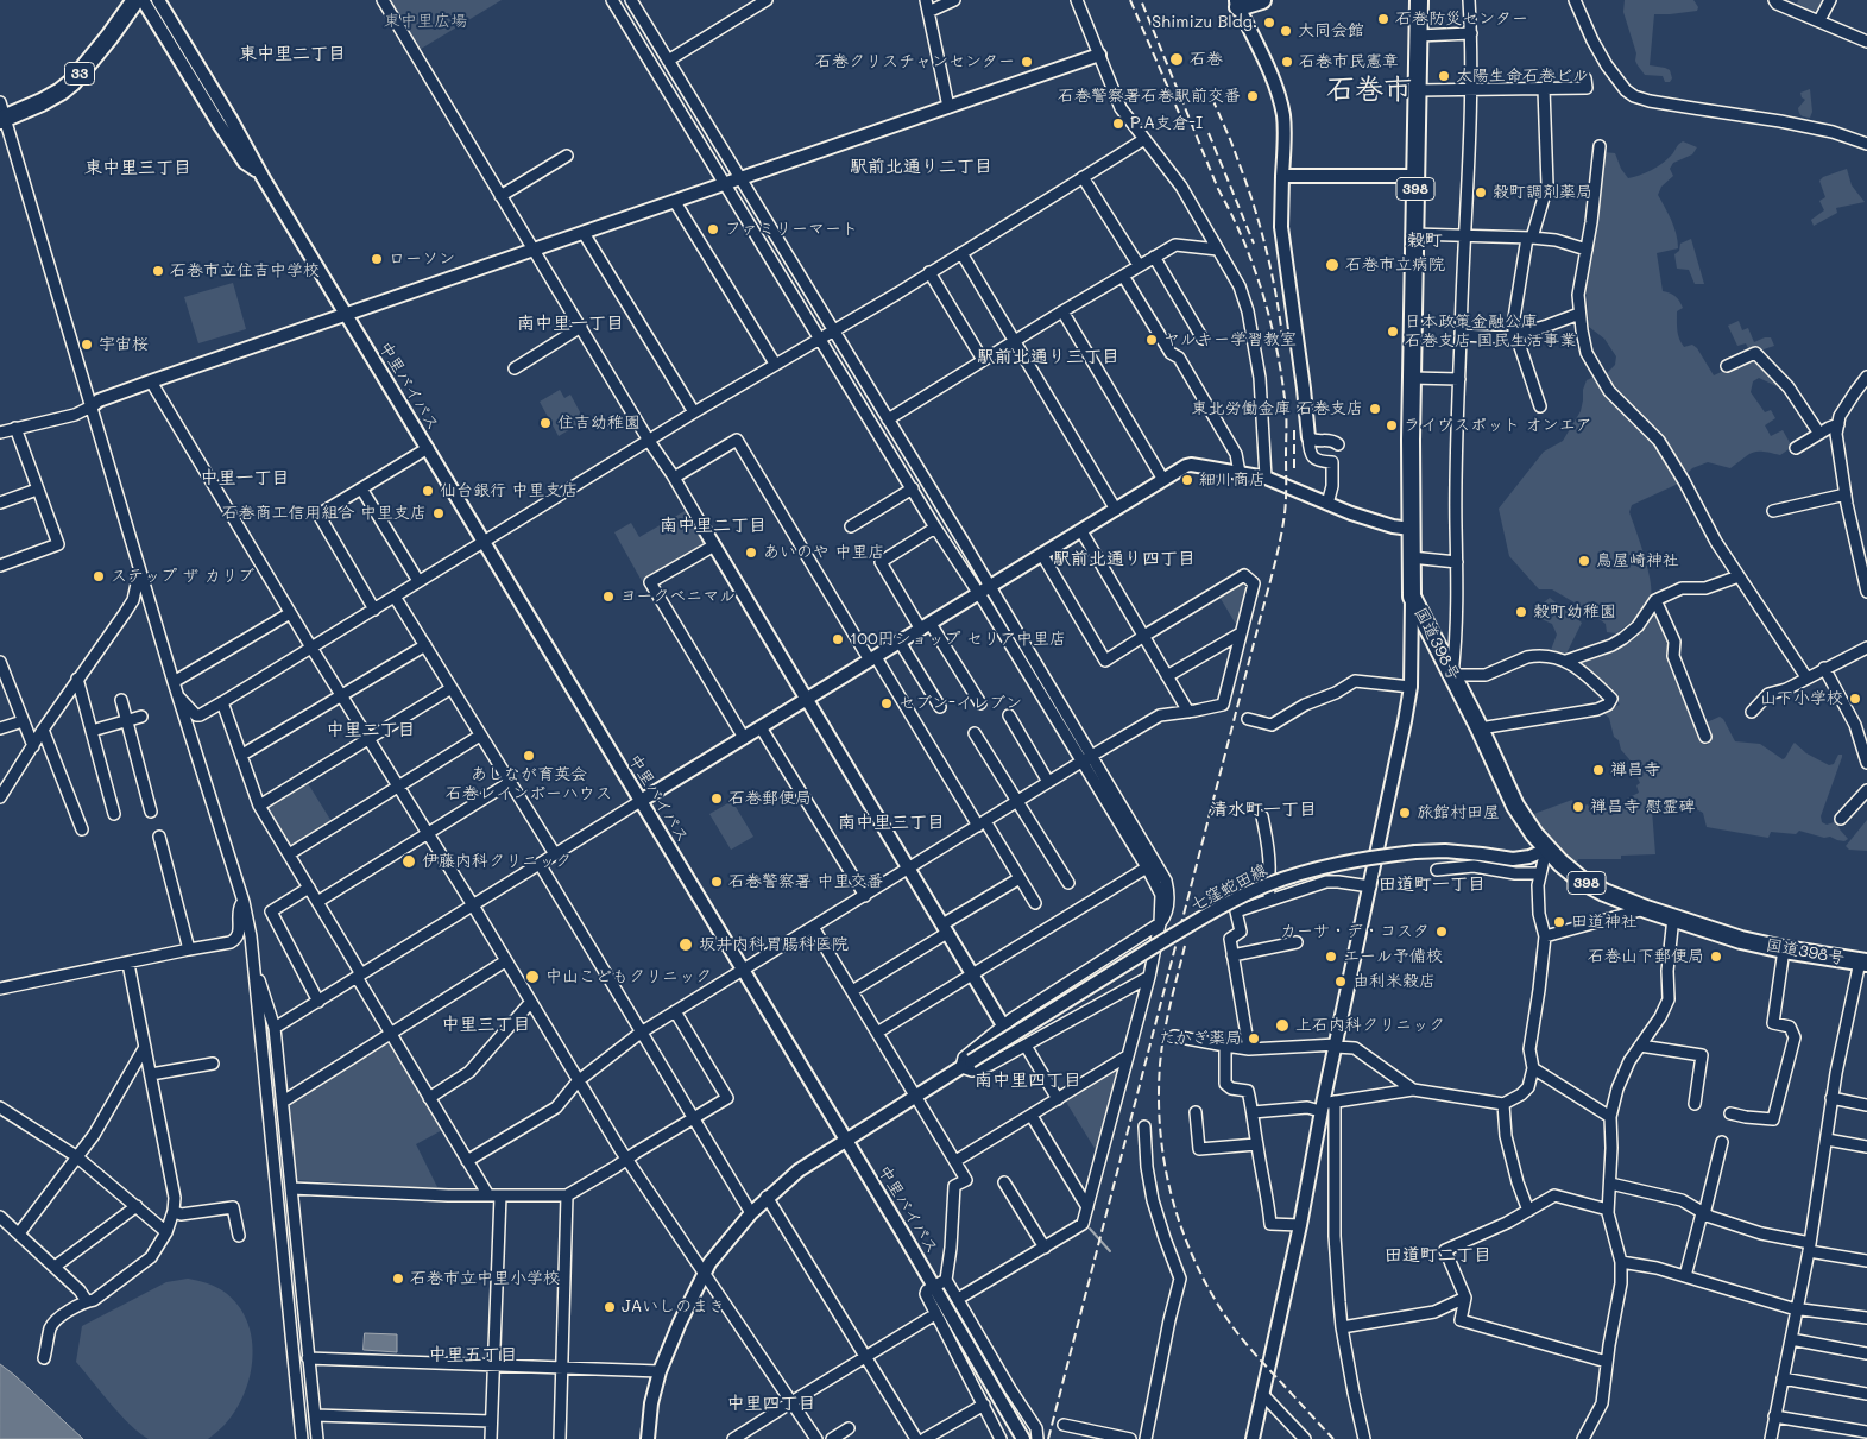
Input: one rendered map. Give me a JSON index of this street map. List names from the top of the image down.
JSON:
{
  "streets": {
    "main road": ["33", "398", "国道398号"],
    "street": ["中里バイパス", "七窪蛇田線"]
  },
  "crossings": [
    ["中里バイパス", "七窪蛇田線"],
    ["国道398号", "七窪蛇田線"]
  ],
  "districts": [
    "東中里二丁目",
    "石巻市",
    "駅前北通り二丁目",
    "東中里三丁目",
    "穀町",
    "南中里一丁目",
    "駅前北通り三丁目",
    "中里一丁目",
    "南中里二丁目",
    "駅前北通り四丁目",
    "中里二丁目",
    "清水町一丁目",
    "南中里三丁目",
    "田道町一丁目",
    "中里三丁目",
    "南中里四丁目",
    "田道町二丁目",
    "中里五丁目",
    "中里四丁目"
  ],
  "parks": ["東中里広場"],
  "places": [
    "石巻防災センター",
    "Shimizu Bldg.",
    "大同会館",
    "石巻",
    "石巻クリスチャンセンター",
    "石巻市民憲章",
    "太陽生命石巻ビル",
    "石巻警察署石巻駅前交番",
    "P.A支倉-I",
    "穀町調剤薬局",
    "ファミリーマート",
    "ローソン",
    "石巻市立病院",
    "石巻市立住吉中学校",
    "日本政策金融公庫 石巻支店 国民生活事業",
    "ヤルキー学習教室",
    "宇宙桜",
    "東北労働金庫 石巻支店",
    "住吉幼稚園",
    "ライヴスポット オンエア",
    "細川商店",
    "仙台銀行 中里支店",
    "石巻商工信用組合 中里支店",
    "あいのや 中里店",
    "鳥屋崎神社",
    "ステップ ザ カリブ",
    "ヨークベニマル",
    "穀町幼稚園",
    "100円ショップ セリア中里店",
    "山下小学校",
    "セブン-イレブン",
    "あしなが育英会 石巻レインボーハウス",
    "禅昌寺",
    "石巻郵便局",
    "禅昌寺 慰霊碑",
    "旅館村田屋",
    "伊藤内科クリニック",
    "石巻警察署 中里交番",
    "田道神社",
    "カーサ・デ・コスタ",
    "坂井内科胃腸科医院",
    "エール予備校",
    "石巻山下郵便局",
    "中山こどもクリニック",
    "由利米穀店",
    "上石内科クリニック",
    "たかぎ薬局",
    "石巻市立中里小学校",
    "JAいしのまき"
  ]
}
